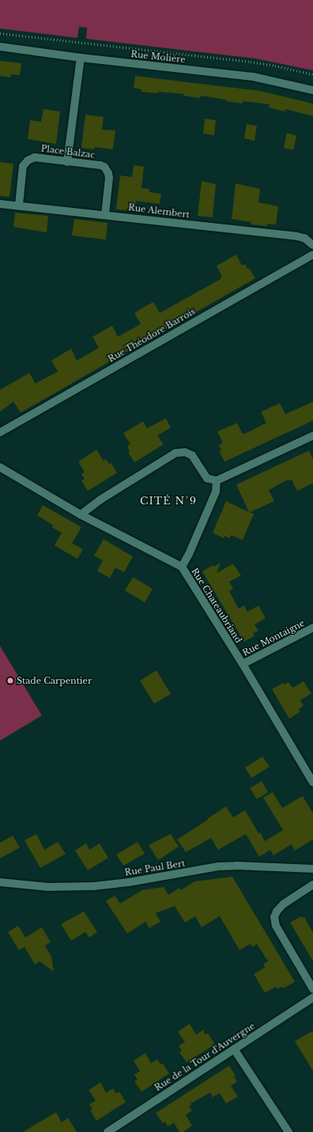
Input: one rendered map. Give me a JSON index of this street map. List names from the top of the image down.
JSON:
{
  "streets": {
    "street": [
      "Rue Molière",
      "Place Balzac",
      "Rue Alembert",
      "Rue Théodore Barrois",
      "Rue Chateaubriand",
      "Rue Montaigne",
      "Rue Paul Bert",
      "Rue de la Tour d'Auvergne"
    ]
  },
  "crossings": [
    ["Place Balzac", "Rue Alembert"],
    ["Rue Chateaubriand", "Rue Montaigne"]
  ],
  "districts": ["CITÉ N°9"],
  "places": ["Stade Carpentier"]
}
